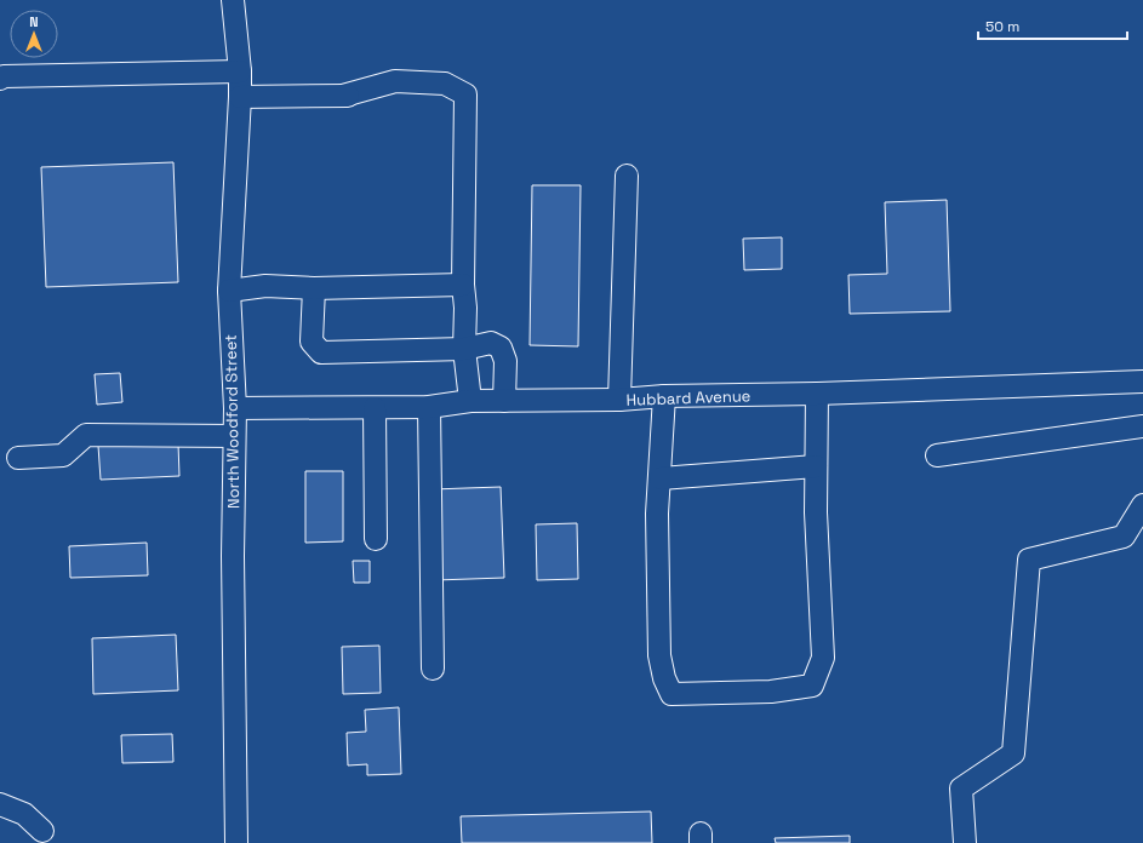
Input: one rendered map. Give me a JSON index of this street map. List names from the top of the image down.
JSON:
{
  "streets": {
    "street": ["Hubbard Avenue", "North Woodford Street"]
  },
  "crossings": [
    ["Hubbard Avenue", "North Woodford Street"]
  ],
  "scale_bar": "50 m",
  "north": "top"
}
